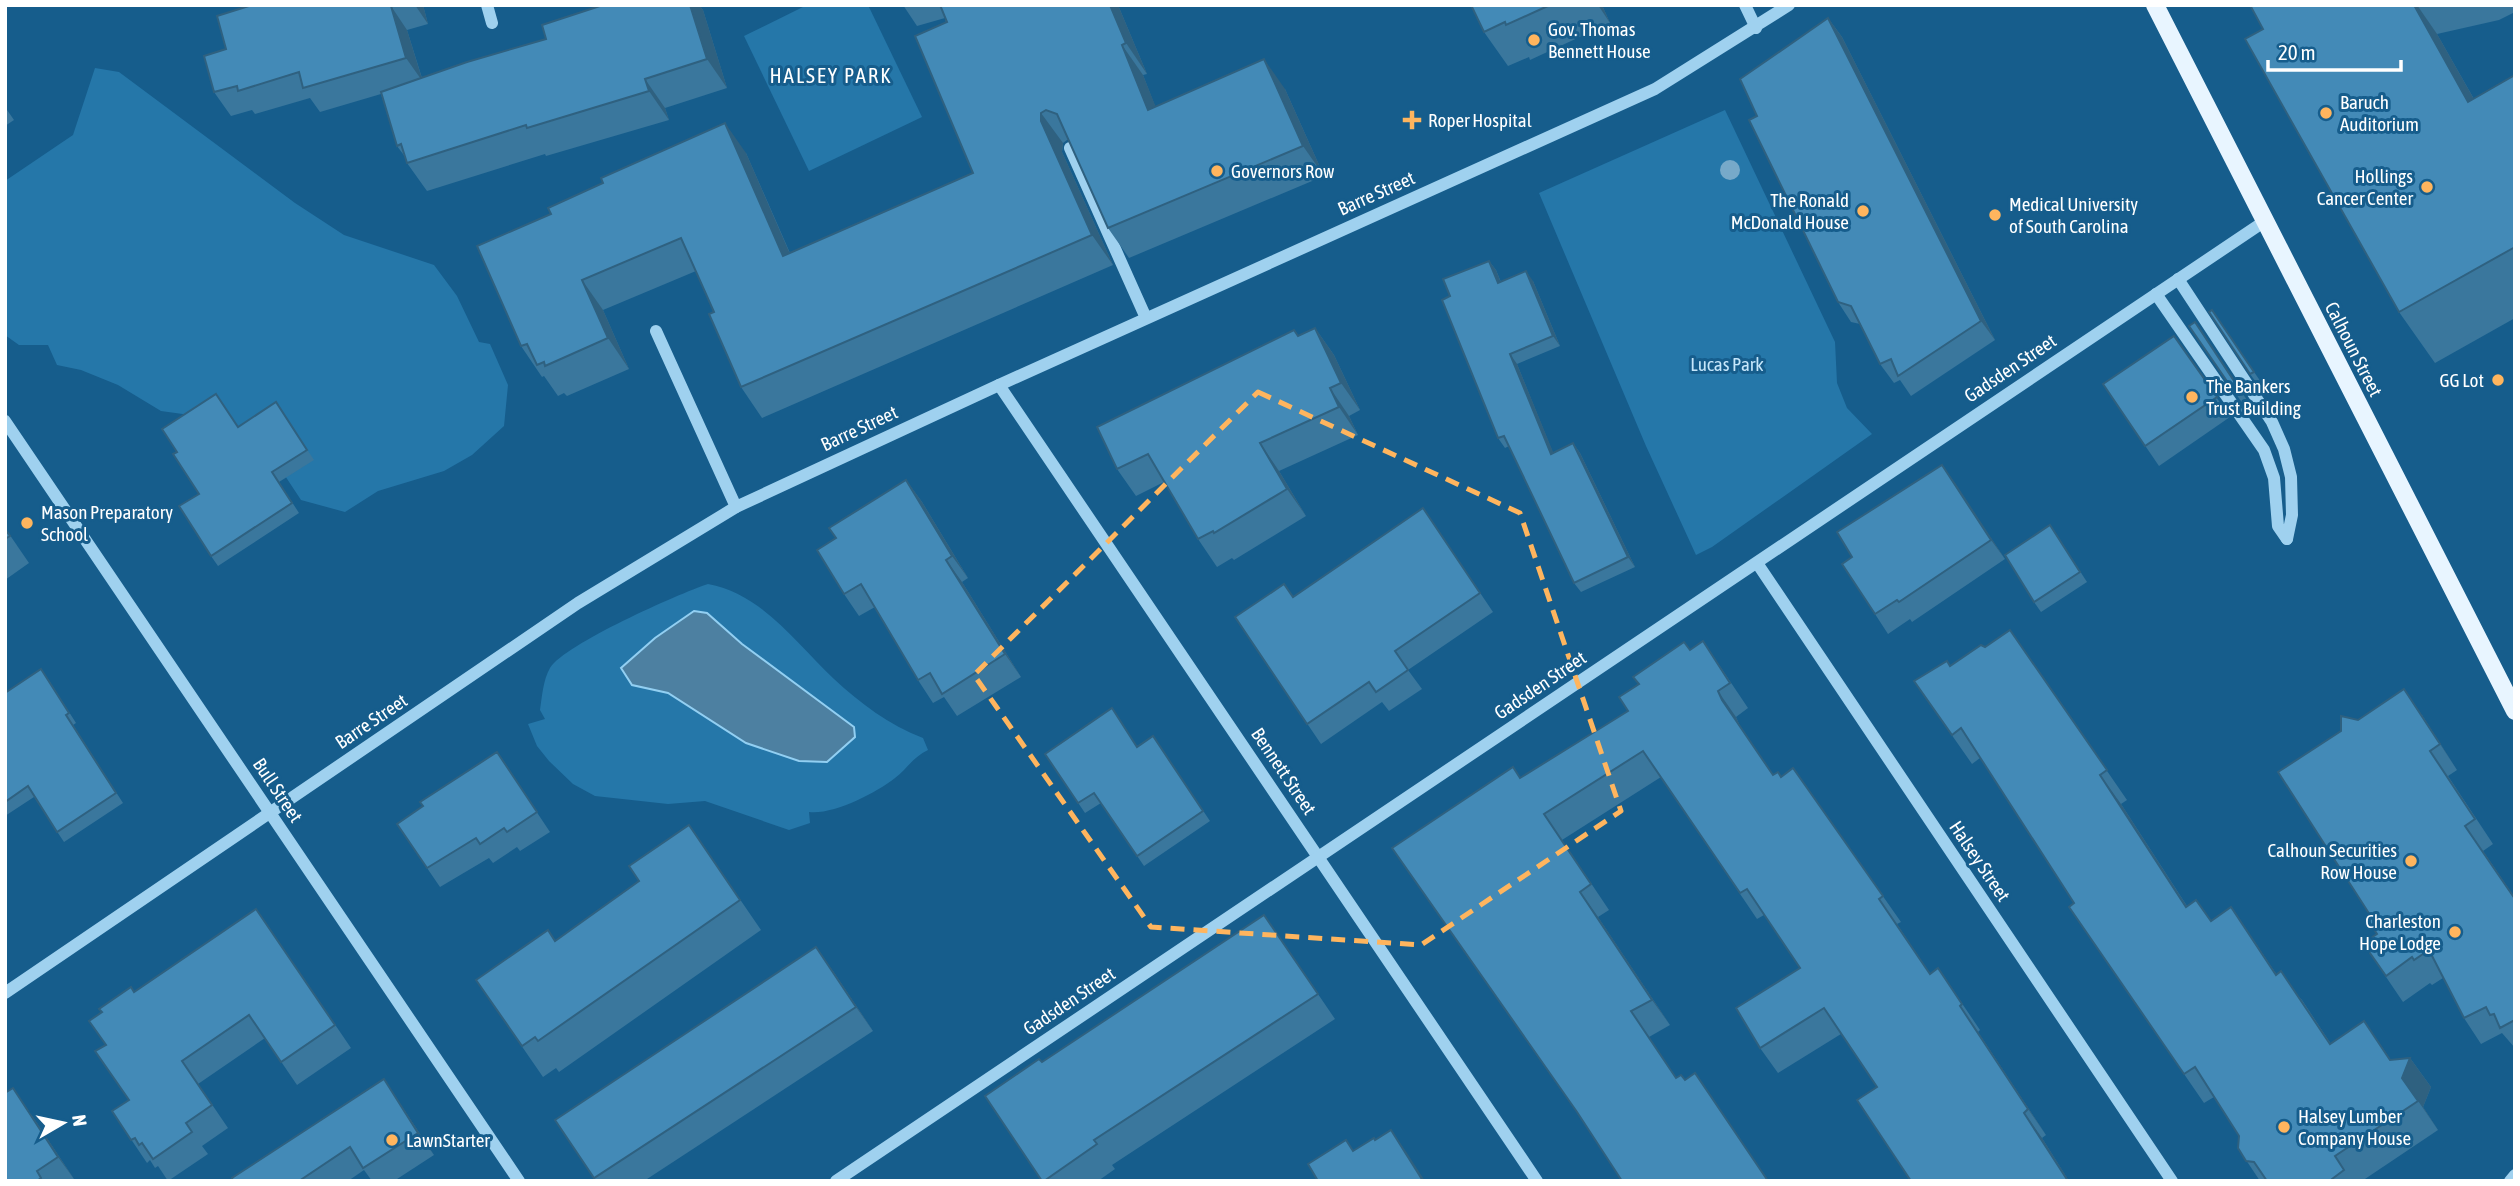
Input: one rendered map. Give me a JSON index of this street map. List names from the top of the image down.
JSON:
{
  "streets": {
    "main road": ["Calhoun Street"],
    "street": [
      "Barre Street",
      "Gadsden Street",
      "Bennett Street",
      "Bull Street",
      "Halsey Street"
    ]
  },
  "crossings": [
    ["Barre Street", "Bennett Street"],
    ["Barre Street", "Bull Street"],
    ["Calhoun Street", "Gadsden Street"],
    ["Gadsden Street", "Bennett Street"],
    ["Gadsden Street", "Halsey Street"]
  ],
  "districts": ["HALSEY PARK"],
  "parks": ["Lucas Park"],
  "places": {
    "other": [
      "Gov. Thomas Bennett House",
      "Baruch Auditorium",
      "Governors Row",
      "Hollings Cancer Center",
      "The Ronald McDonald House",
      "Medical University of South Carolina",
      "GG Lot",
      "The Bankers Trust Building",
      "Mason Preparatory School",
      "Calhoun Securities Row House",
      "Charleston Hope Lodge",
      "Halsey Lumber Company House",
      "LawnStarter"
    ],
    "health": ["Roper Hospital"]
  },
  "scale_bar": "20 m",
  "north": "right"
}
